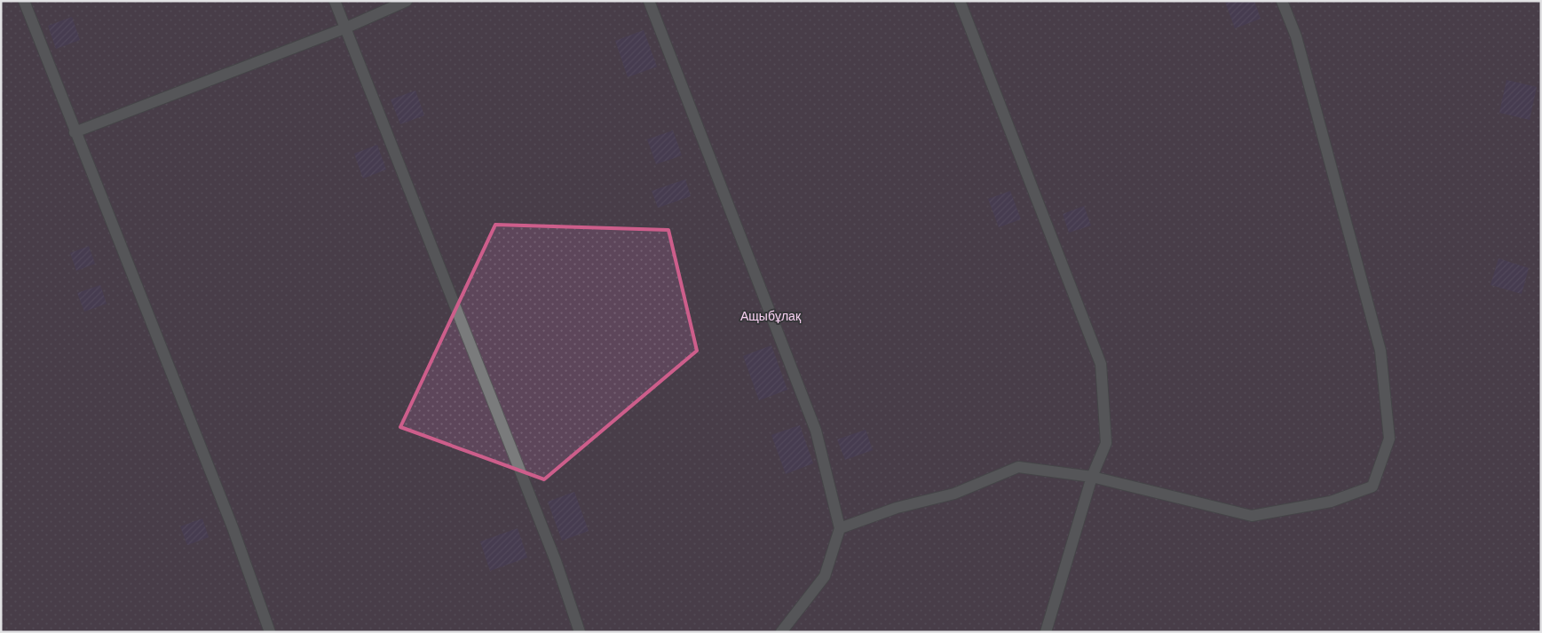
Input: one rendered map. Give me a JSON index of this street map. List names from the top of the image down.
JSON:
{
  "parks": ["Ащыбұлақ"]
}
